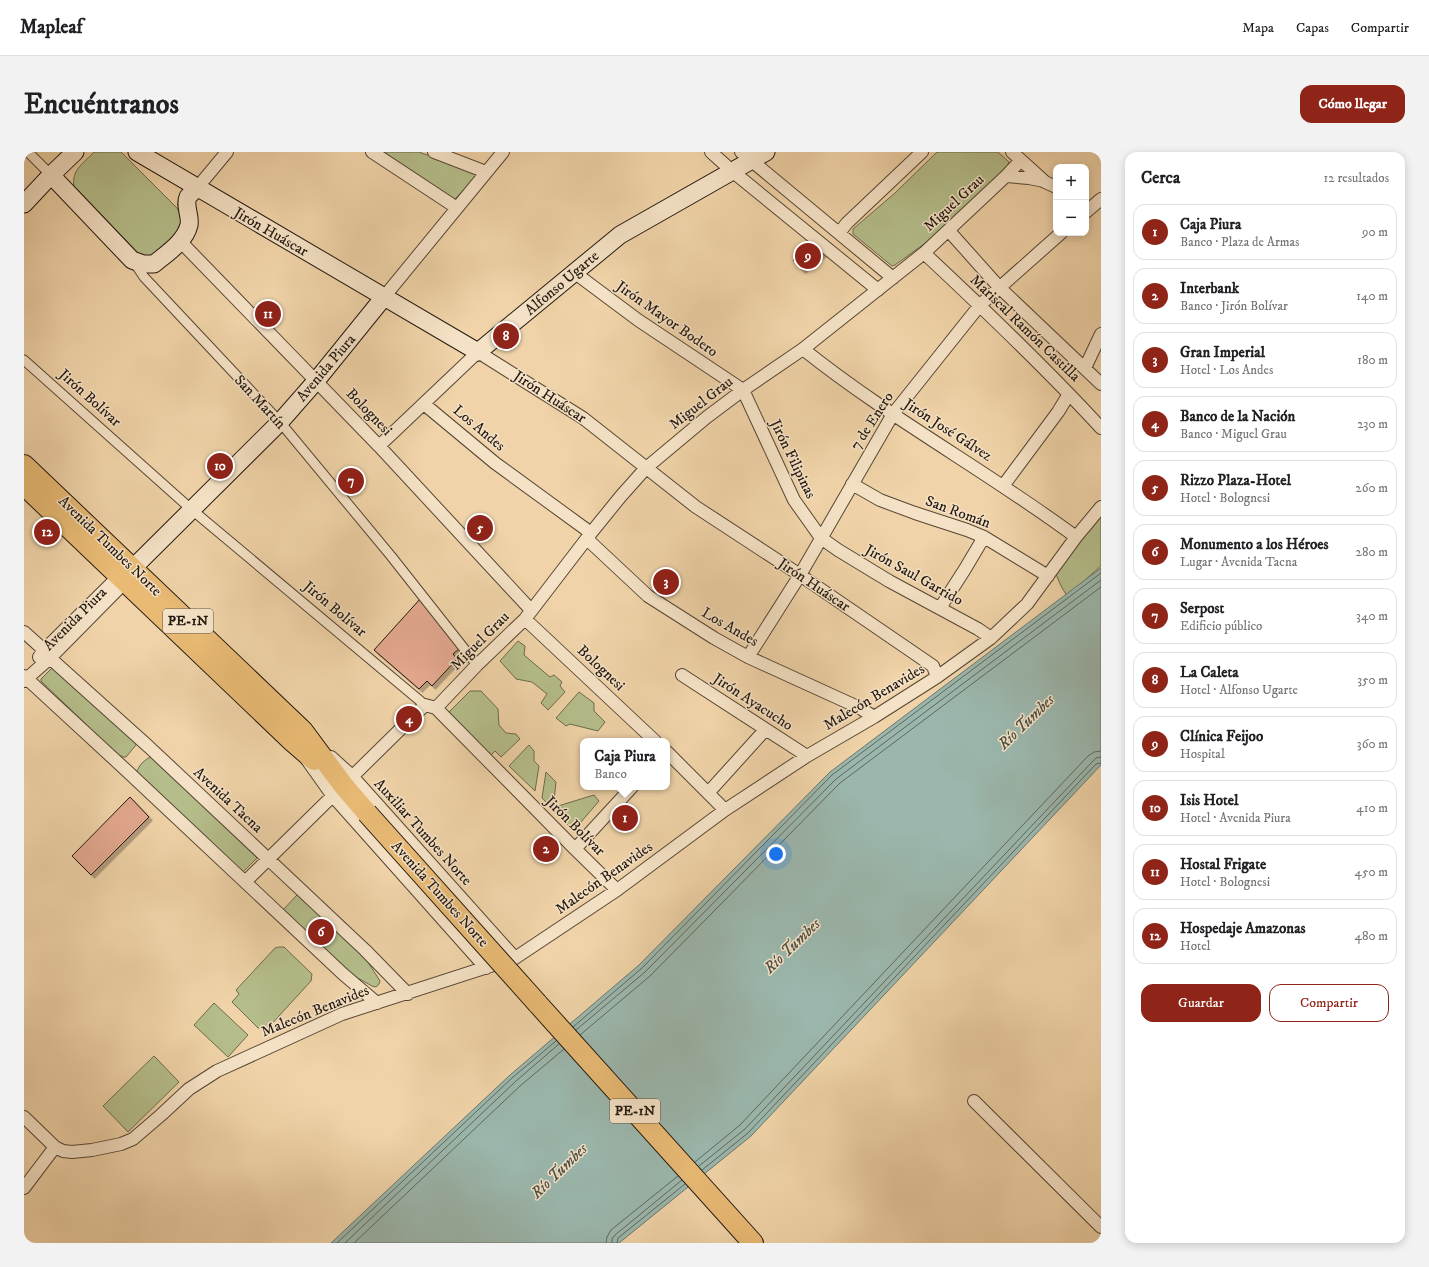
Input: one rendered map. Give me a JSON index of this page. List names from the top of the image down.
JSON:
{
  "streets": {
    "highway": ["Avenida Tumbes Norte", "PE-1N"],
    "main road": [
      "Jirón Huáscar",
      "Alfonso Ugarte",
      "Avenida Piura",
      "San Martín"
    ],
    "street": [
      "Miguel Grau",
      "Jirón Mayor Bodero",
      "Mariscal Ramón Castilla",
      "Jirón Bolívar",
      "Bolognesi",
      "7 de Enero",
      "Los Andes",
      "Jirón José Gálvez",
      "Jirón Filipinas",
      "San Román",
      "Jirón Saul Garrido",
      "Malecón Benavides",
      "Jirón Ayacucho",
      "Avenida Tacna",
      "Auxiliar Tumbes Norte"
    ]
  },
  "crossings": [
    ["Miguel Grau", "Jirón Huáscar"],
    ["Miguel Grau", "Jirón Mayor Bodero"],
    ["Miguel Grau", "Mariscal Ramón Castilla"],
    ["Miguel Grau", "Jirón Bolívar"],
    ["Miguel Grau", "San Martín"],
    ["Miguel Grau", "Bolognesi"],
    ["Miguel Grau", "Los Andes"],
    ["Miguel Grau", "Jirón José Gálvez"],
    ["Miguel Grau", "Jirón Filipinas"],
    ["Miguel Grau", "Avenida Tumbes Norte"],
    ["Miguel Grau", "Avenida Tacna"],
    ["Miguel Grau", "Auxiliar Tumbes Norte"],
    ["Jirón Huáscar", "Alfonso Ugarte"],
    ["Jirón Huáscar", "Avenida Piura"],
    ["Jirón Huáscar", "7 de Enero"],
    ["Jirón Huáscar", "Malecón Benavides"],
    ["Alfonso Ugarte", "Jirón Mayor Bodero"],
    ["Alfonso Ugarte", "Bolognesi"],
    ["Alfonso Ugarte", "Los Andes"],
    ["Jirón Mayor Bodero", "Jirón Filipinas"],
    ["Mariscal Ramón Castilla", "7 de Enero"],
    ["Avenida Piura", "Jirón Bolívar"],
    ["Avenida Piura", "San Martín"],
    ["Avenida Piura", "Bolognesi"],
    ["Avenida Piura", "Avenida Tumbes Norte"],
    ["Avenida Piura", "Avenida Tacna"],
    ["Jirón Bolívar", "Malecón Benavides"],
    ["7 de Enero", "Los Andes"],
    ["7 de Enero", "Jirón José Gálvez"],
    ["7 de Enero", "Jirón Filipinas"],
    ["7 de Enero", "San Román"],
    ["7 de Enero", "Jirón Saul Garrido"],
    ["Los Andes", "Malecón Benavides"],
    ["Jirón José Gálvez", "Malecón Benavides"],
    ["Jirón Filipinas", "Jirón Saul Garrido"],
    ["San Román", "Malecón Benavides"],
    ["Avenida Tumbes Norte", "Auxiliar Tumbes Norte"],
    ["Jirón Saul Garrido", "Malecón Benavides"],
    ["Malecón Benavides", "Jirón Ayacucho"],
    ["Malecón Benavides", "Avenida Tacna"],
    ["Malecón Benavides", "Auxiliar Tumbes Norte"]
  ],
  "water": ["Río Tumbes"],
  "page": {
    "header": "Mapleaf",
    "nav": ["Mapa", "Capas", "Compartir"],
    "buttons": [
      "Cómo llegar",
      ["Guardar", "Compartir"]
    ],
    "title": "Encuéntranos",
    "heading": ["Cerca", "12 resultados"],
    "map_buttons": ["+", "−"],
    "list": [
      {
        "mark": "1",
        "name": "Caja Piura",
        "note": "Banco · Plaza de Armas",
        "value": "90 m"
      },
      {
        "mark": "2",
        "name": "Interbank",
        "note": "Banco · Jirón Bolívar",
        "value": "140 m"
      },
      {
        "mark": "3",
        "name": "Gran Imperial",
        "note": "Hotel · Los Andes",
        "value": "180 m"
      },
      {
        "mark": "4",
        "name": "Banco de la Nación",
        "note": "Banco · Miguel Grau",
        "value": "230 m"
      },
      {
        "mark": "5",
        "name": "Rizzo Plaza-Hotel",
        "note": "Hotel · Bolognesi",
        "value": "260 m"
      },
      {
        "mark": "6",
        "name": "Monumento a los Héroes",
        "note": "Lugar · Avenida Tacna",
        "value": "280 m"
      },
      {
        "mark": "7",
        "name": "Serpost",
        "note": "Edificio público",
        "value": "340 m"
      },
      {
        "mark": "8",
        "name": "La Caleta",
        "note": "Hotel · Alfonso Ugarte",
        "value": "350 m"
      },
      {
        "mark": "9",
        "name": "Clínica Feijoo",
        "note": "Hospital",
        "value": "360 m"
      },
      {
        "mark": "10",
        "name": "Isis Hotel",
        "note": "Hotel · Avenida Piura",
        "value": "410 m"
      },
      {
        "mark": "11",
        "name": "Hostal Frigate",
        "note": "Hotel · Bolognesi",
        "value": "450 m"
      },
      {
        "mark": "12",
        "name": "Hospedaje Amazonas",
        "note": "Hotel",
        "value": "480 m"
      }
    ],
    "pins": [
      "9",
      "11",
      "8",
      "10",
      "7",
      "5",
      "12",
      "3",
      "4",
      "1",
      "2",
      "6"
    ],
    "popup": ["Caja Piura", "Banco"]
  }
}
